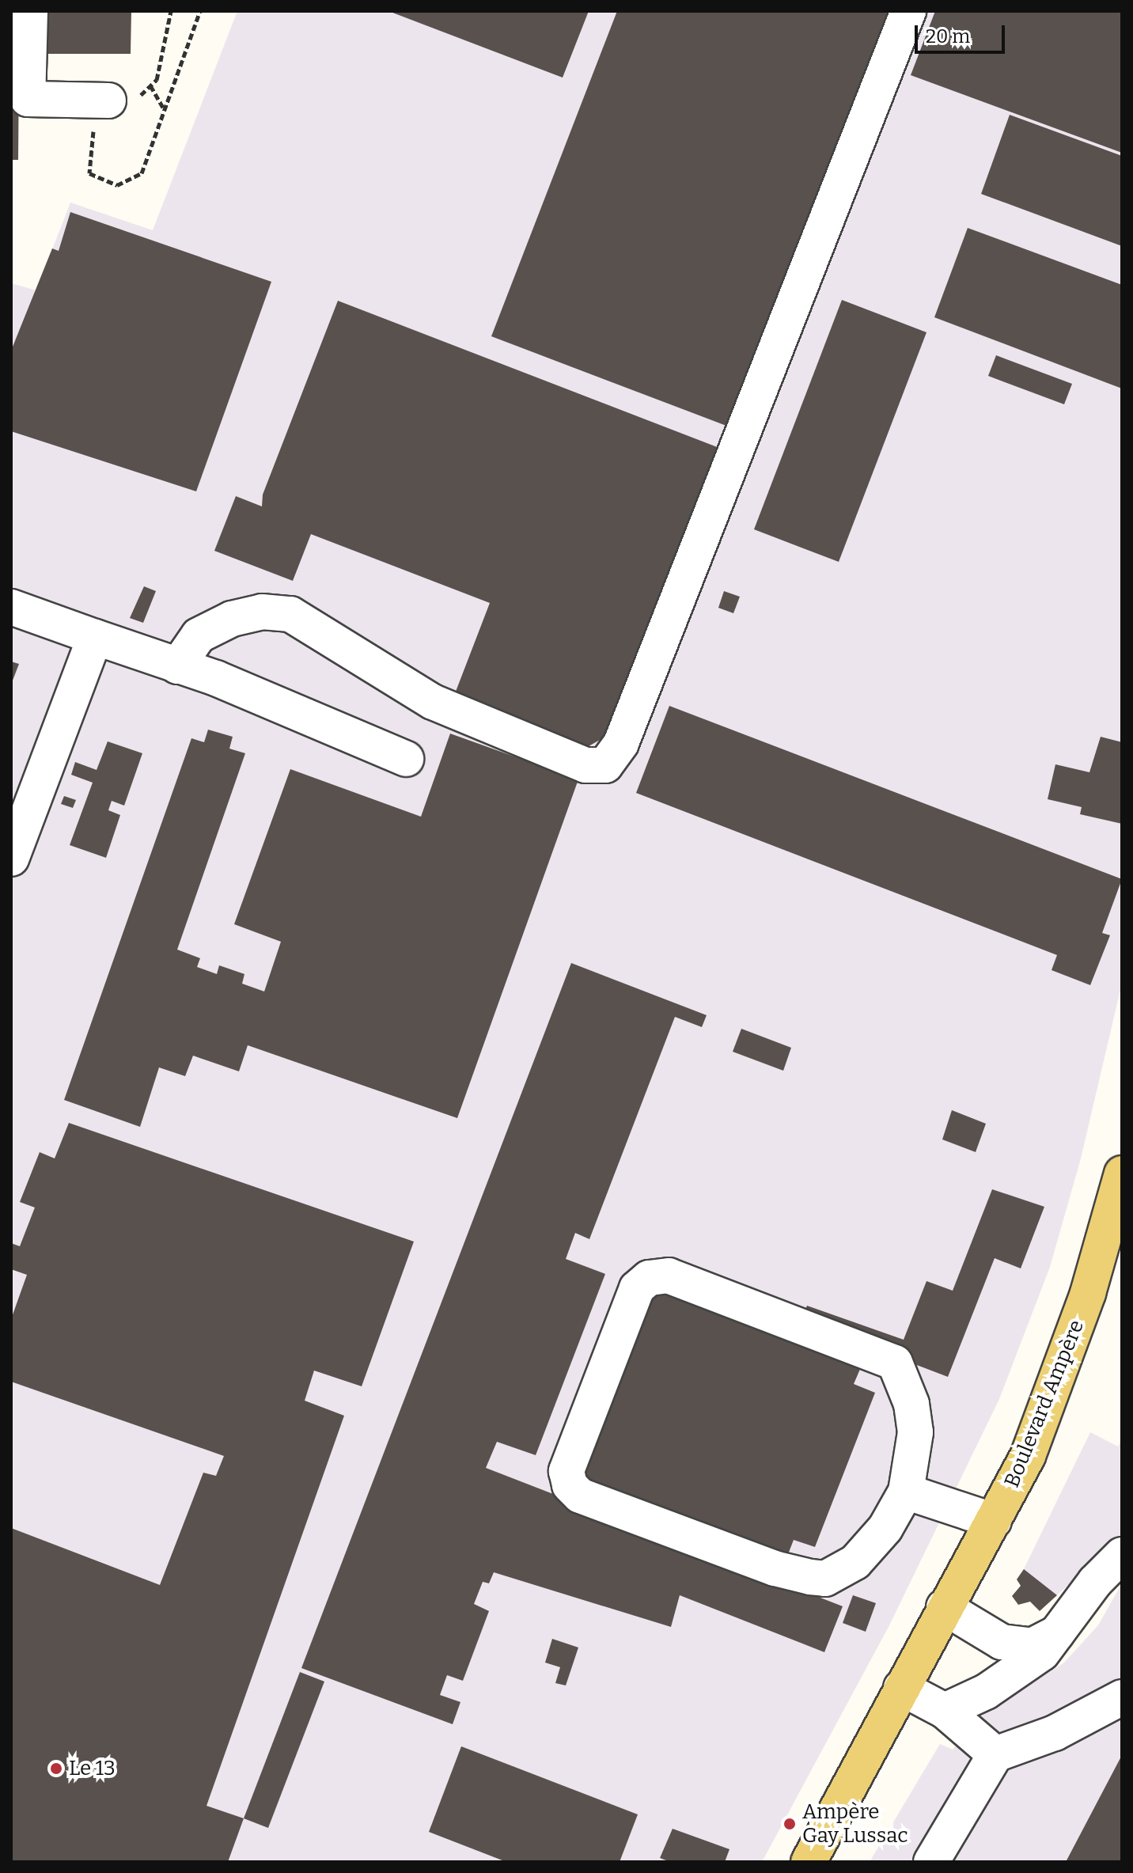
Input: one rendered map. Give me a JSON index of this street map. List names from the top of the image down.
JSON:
{
  "streets": {
    "main road": ["Boulevard Ampère"]
  },
  "places": ["Le 13", "Ampère Gay Lussac"],
  "scale_bar": "20 m"
}
